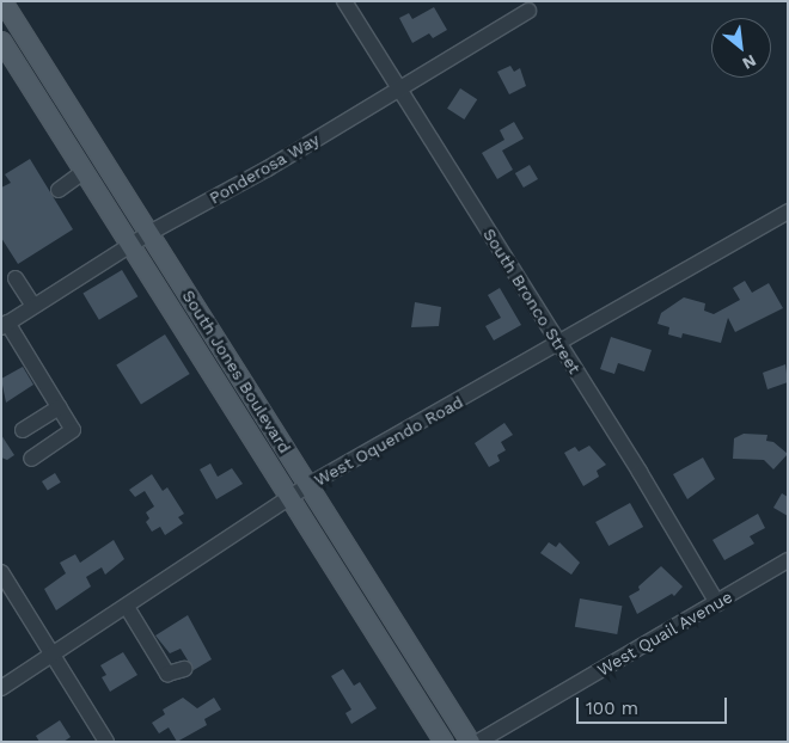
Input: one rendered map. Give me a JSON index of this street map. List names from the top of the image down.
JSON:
{
  "streets": {
    "main road": ["South Jones Boulevard"],
    "street": [
      "Ponderosa Way",
      "South Bronco Street",
      "West Oquendo Road",
      "West Quail Avenue"
    ]
  },
  "crossings": [
    ["Ponderosa Way", "South Bronco Street"],
    ["Ponderosa Way", "South Jones Boulevard"],
    ["South Bronco Street", "West Oquendo Road"],
    ["South Bronco Street", "West Quail Avenue"],
    ["South Jones Boulevard", "West Oquendo Road"]
  ],
  "scale_bar": "100 m",
  "north": "bottom right"
}
